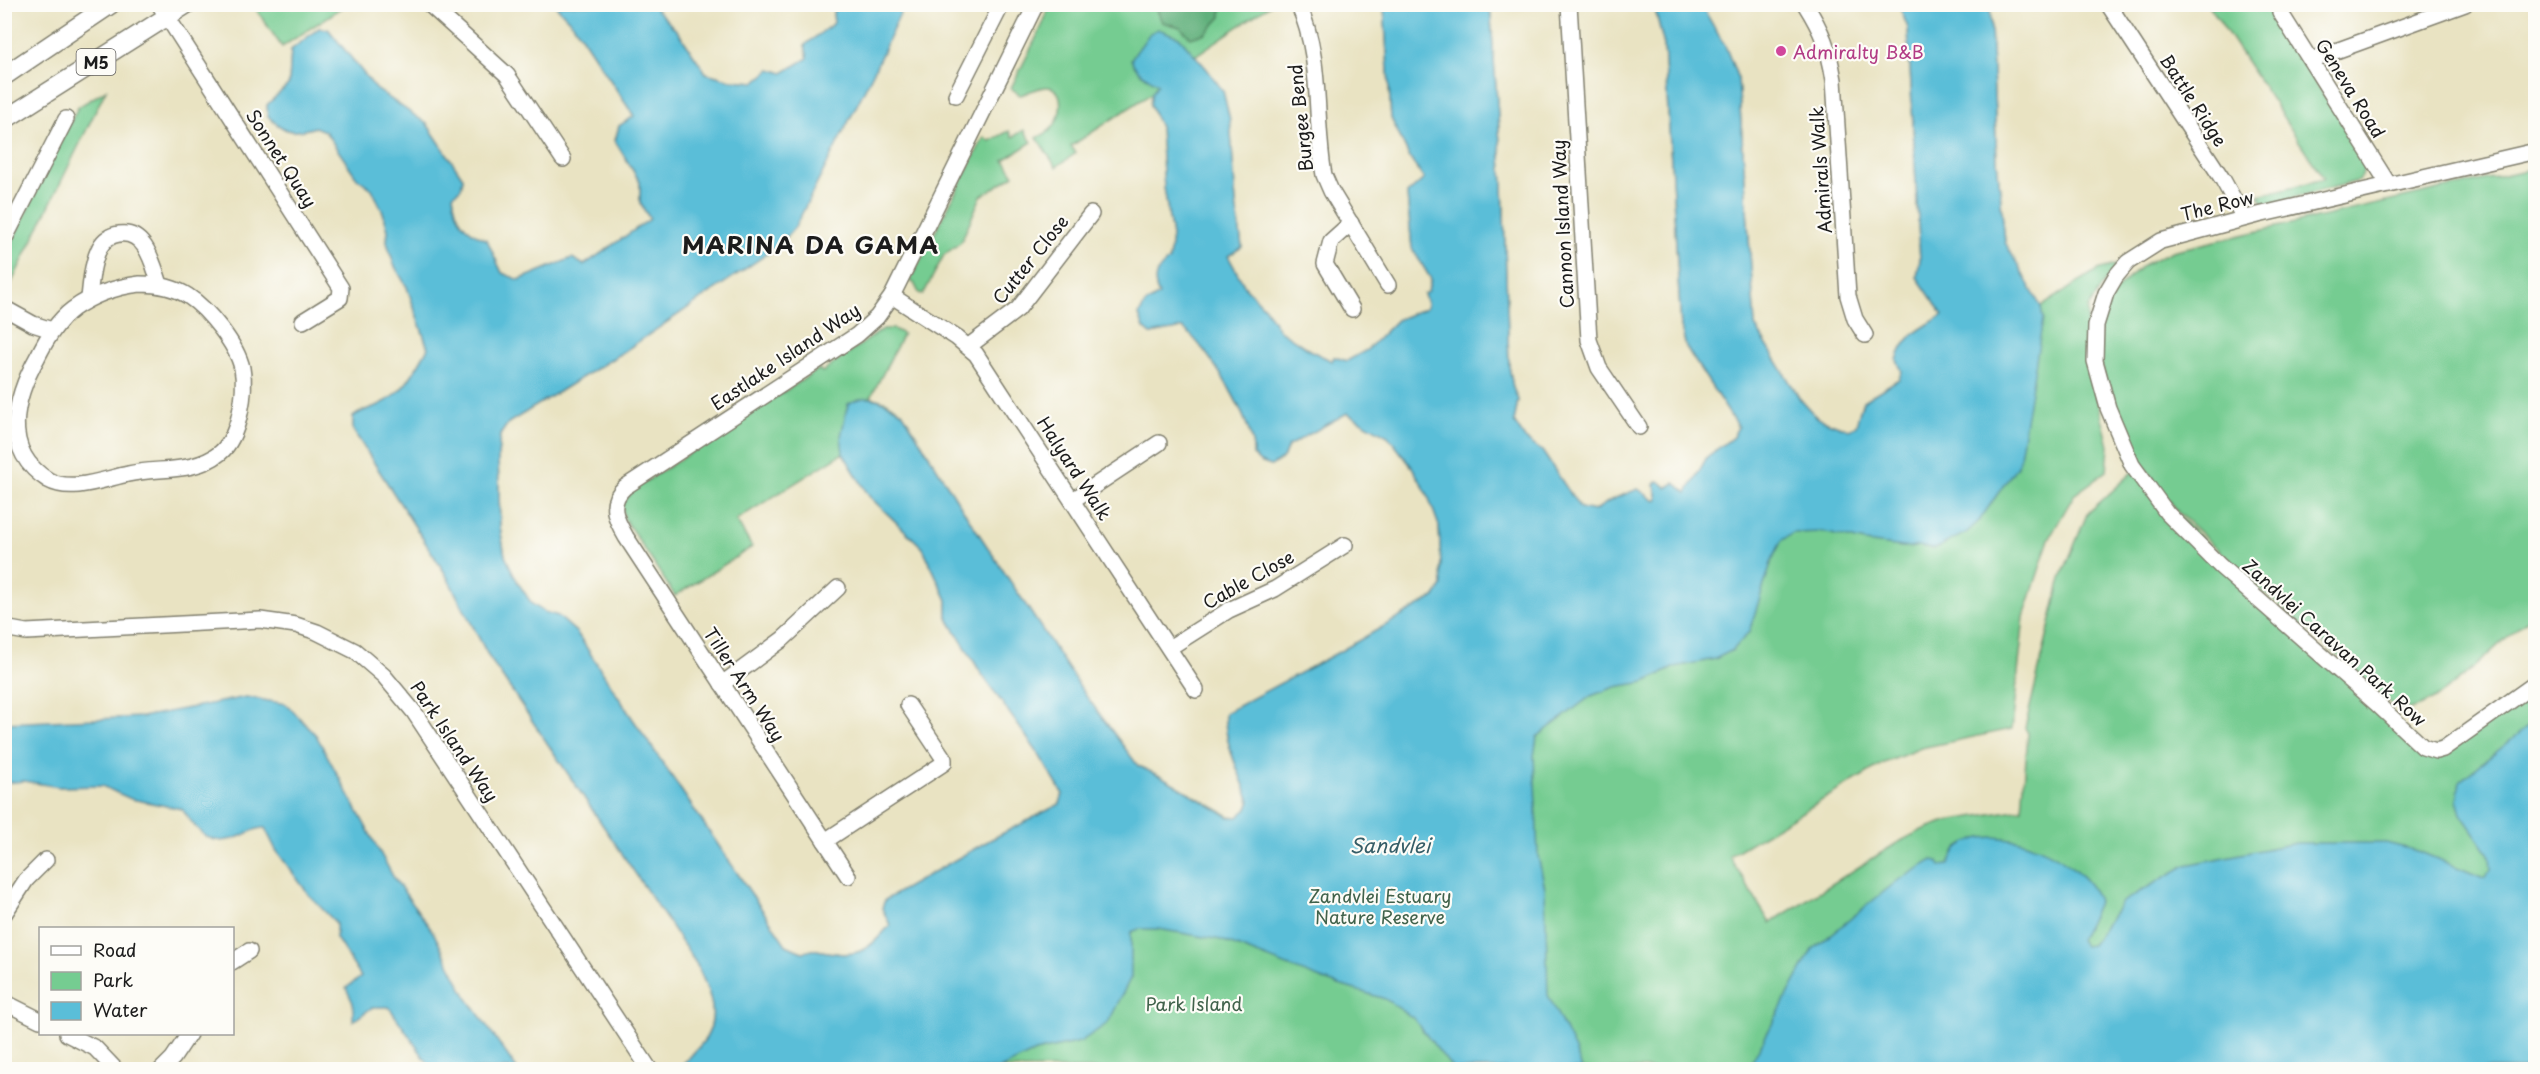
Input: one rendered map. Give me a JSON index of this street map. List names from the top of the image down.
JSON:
{
  "streets": {
    "main road": ["M5"],
    "street": [
      "Geneva Road",
      "Battle Ridge",
      "Burgee Bend",
      "Sonnet Quay",
      "Admirals Walk",
      "The Row",
      "Cannon Island Way",
      "Cutter Close",
      "Eastlake Island Way",
      "Halyard Walk",
      "Cable Close",
      "Zandvlei Caravan Park Row",
      "Tiller Arm Way",
      "Park Island Way"
    ]
  },
  "crossings": [
    ["M5", "Sonnet Quay"],
    ["Geneva Road", "The Row"],
    ["Battle Ridge", "The Row"],
    ["The Row", "Zandvlei Caravan Park Row"],
    ["Cutter Close", "Halyard Walk"],
    ["Eastlake Island Way", "Halyard Walk"],
    ["Eastlake Island Way", "Tiller Arm Way"],
    ["Halyard Walk", "Cable Close"]
  ],
  "districts": ["MARINA DA GAMA"],
  "water": ["Sandvlei"],
  "parks": ["Zandvlei Estuary Nature Reserve", "Park Island"],
  "places": ["Admiralty B&B"],
  "legend": ["Road", "Park", "Water"]
}
